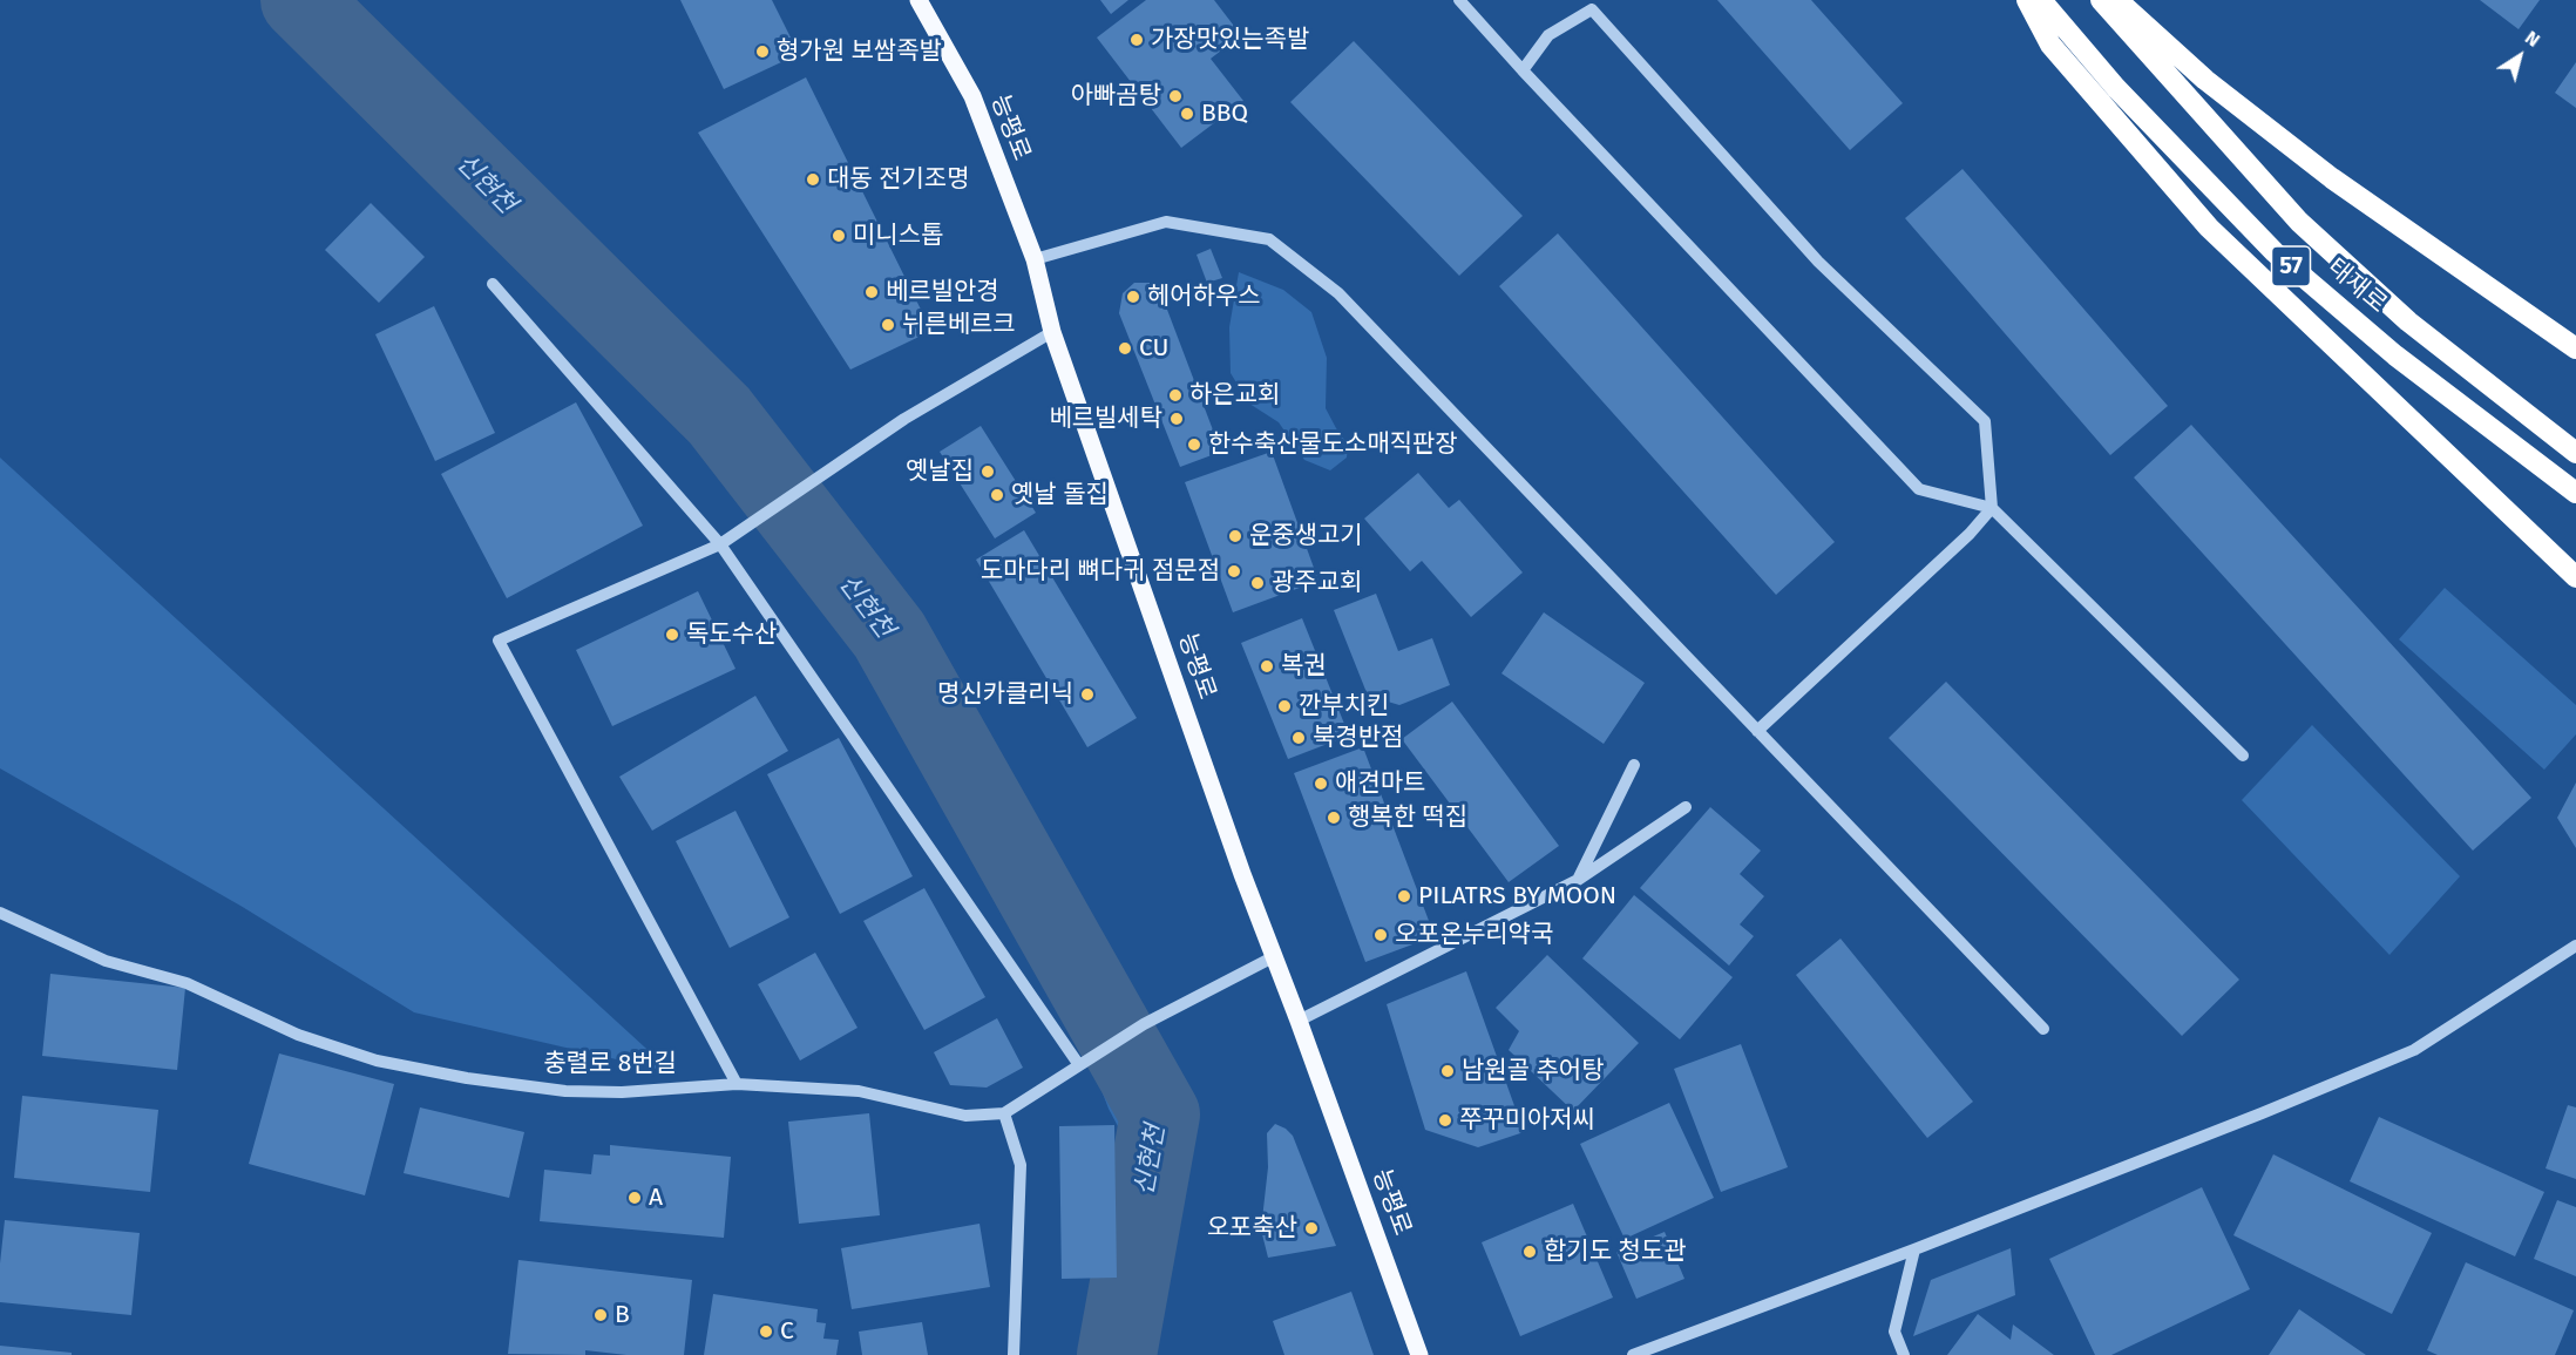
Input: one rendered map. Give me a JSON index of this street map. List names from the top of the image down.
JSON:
{
  "streets": {
    "highway": ["57", "태재로"],
    "main road": ["능평로"],
    "street": ["충렬로 8번길"]
  },
  "water": ["신현천"],
  "places": [
    "가장맛있는족발",
    "형가원 보쌈족발",
    "아빠곰탕",
    "BBQ",
    "대동 전기조명",
    "미니스톱",
    "베르빌안경",
    "헤어하우스",
    "뉘른베르크",
    "CU",
    "하은교회",
    "베르빌세탁",
    "한수축산물도소매직판장",
    "옛날집",
    "옛날 돌집",
    "운중생고기",
    "도마다리 뼈다귀 점문점",
    "광주교회",
    "독도수산",
    "복권",
    "명신카클리닉",
    "깐부치킨",
    "북경반점",
    "애견마트",
    "행복한 떡집",
    "PILATRS BY MOON",
    "오포온누리약국",
    "남원골 추어탕",
    "쭈꾸미아저씨",
    "A",
    "오포축산",
    "합기도 청도관",
    "B",
    "C"
  ],
  "north": "top right"
}
